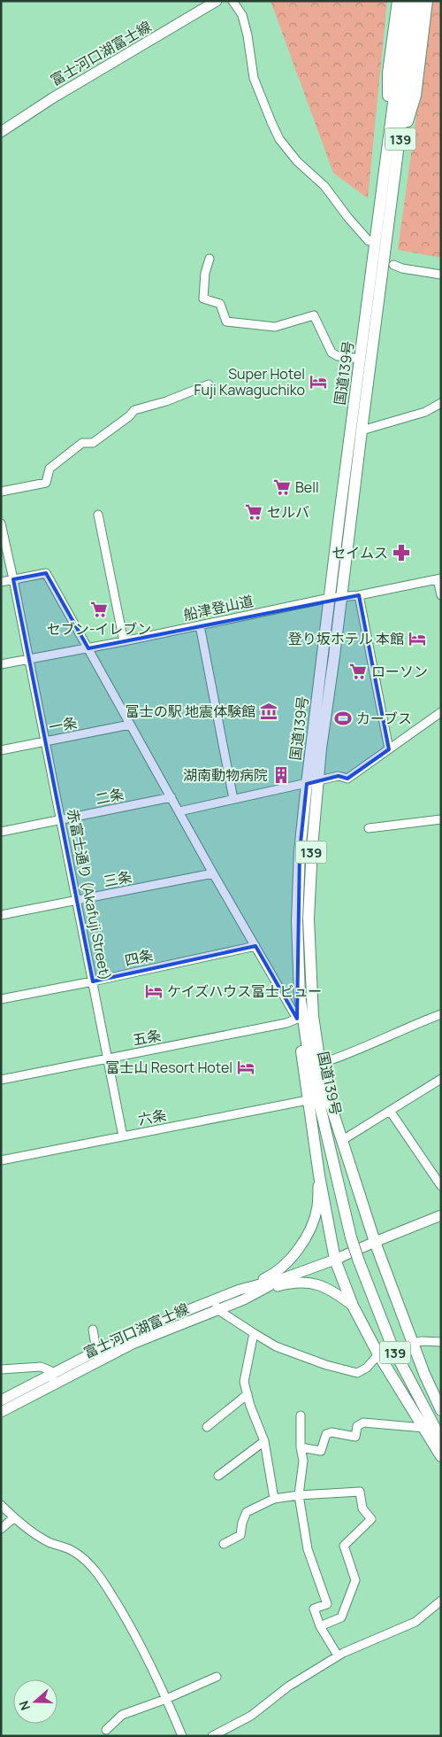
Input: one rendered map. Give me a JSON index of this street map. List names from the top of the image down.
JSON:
{
  "streets": {
    "highway": ["139", "国道139号"],
    "main road": ["富士河口湖富士線"],
    "street": [
      "船津登山道",
      "一条",
      "二条",
      "三条",
      "赤富士通り (Akafuji Street)",
      "四条",
      "五条",
      "六条"
    ]
  },
  "crossings": [
    ["富士河口湖富士線", "国道139号"],
    ["国道139号", "船津登山道"],
    ["船津登山道", "赤富士通り (Akafuji Street)"],
    ["一条", "赤富士通り (Akafuji Street)"],
    ["二条", "赤富士通り (Akafuji Street)"],
    ["三条", "赤富士通り (Akafuji Street)"],
    ["赤富士通り (Akafuji Street)", "四条"],
    ["赤富士通り (Akafuji Street)", "五条"],
    ["赤富士通り (Akafuji Street)", "六条"]
  ],
  "places": {
    "hotel": [
      "Super Hotel Fuji Kawaguchiko",
      "登り坂ホテル 本館",
      "ケイズハウス富士ビュー",
      "富士山 Resort Hotel"
    ],
    "supermarket": [
      "Bell",
      "セルバ",
      "セブン-イレブン",
      "ローソン"
    ],
    "pharmacy": ["セイムス"],
    "museum": ["富士の駅 地震体験館"],
    "sports": ["カーブス"],
    "building": ["湖南動物病院"]
  },
  "north": "left"
}
